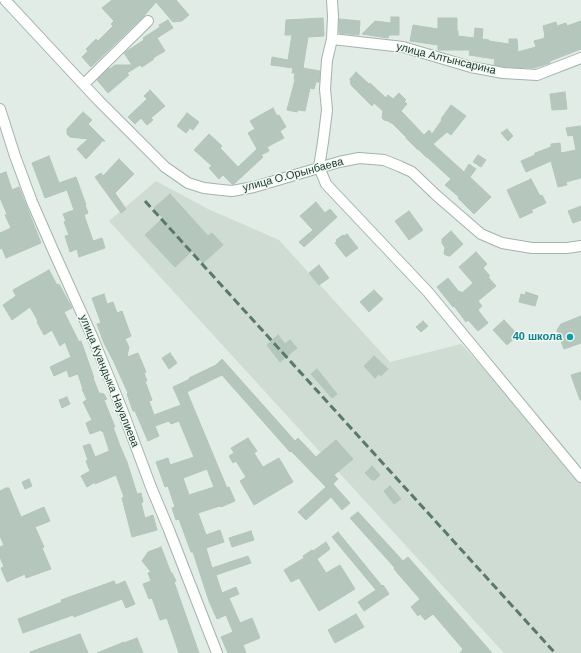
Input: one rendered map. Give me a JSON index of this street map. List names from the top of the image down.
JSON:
{
  "streets": {
    "street": ["улица Алтынсарина", "улица О.Орынбаева", "улица Куандыка Науалиева"]
  },
  "places": ["40 школа"]
}
